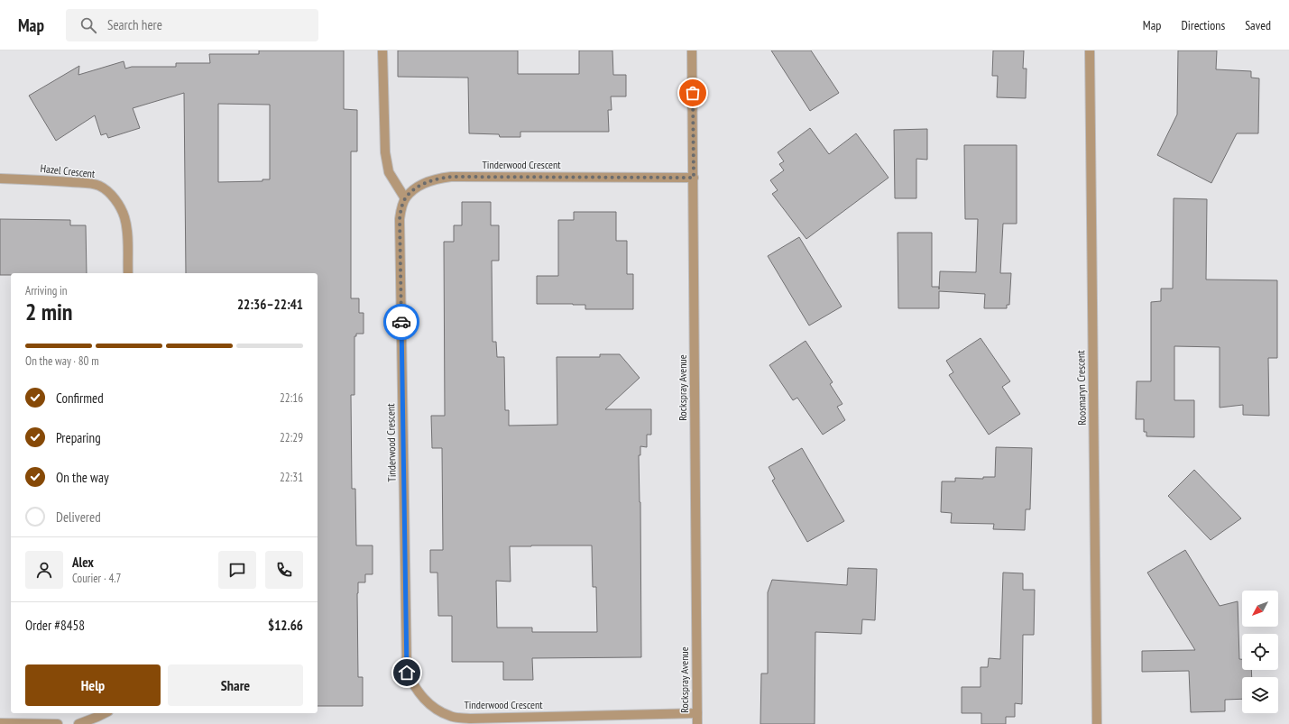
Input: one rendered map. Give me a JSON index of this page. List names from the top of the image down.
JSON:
{
  "streets": {
    "street": [
      "Tinderwood Crescent",
      "Hazel Crescent",
      "Rockspray Avenue",
      "Roosmaryn Crescent"
    ]
  },
  "crossings": [
    ["Tinderwood Crescent", "Rockspray Avenue"]
  ],
  "north": "bottom left",
  "page": {
    "header": "Map",
    "search": "Search here",
    "nav": ["Map", "Directions", "Saved"],
    "heading": ["2 min", "Arriving in", "22:36–22:41"],
    "panel": [
      "Alex",
      "Courier · 4.7",
      "Order #8458",
      "$12.66"
    ],
    "bar": "On the way · 80 m",
    "list": [
      ["Confirmed", "22:16"],
      ["Preparing", "22:29"],
      ["On the way", "22:31"],
      "Delivered"
    ],
    "buttons": ["Help", "Share"]
  }
}
